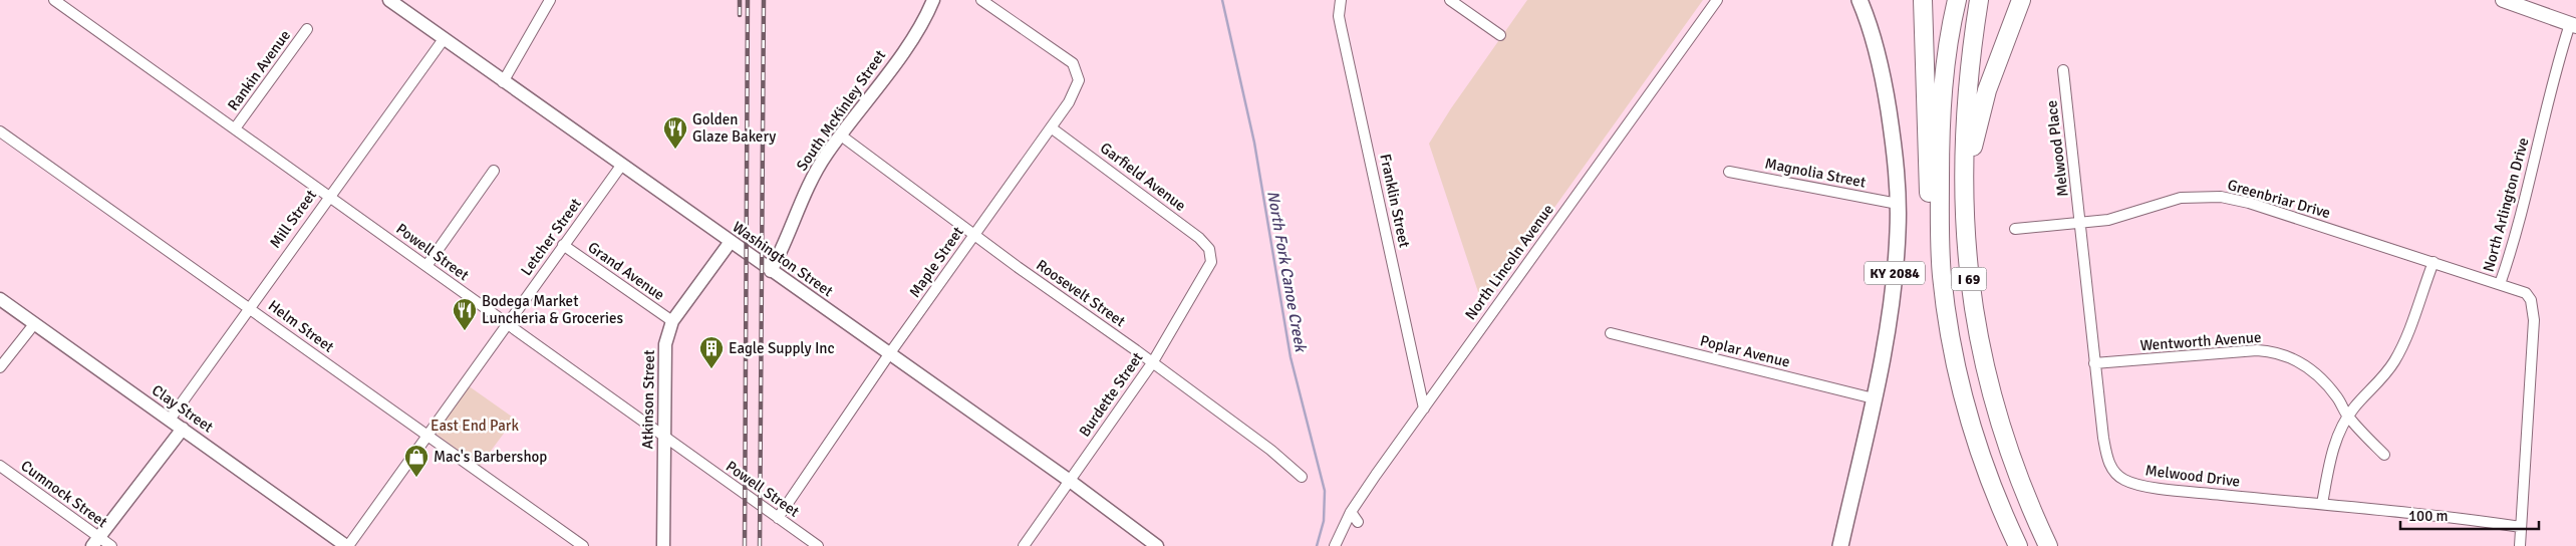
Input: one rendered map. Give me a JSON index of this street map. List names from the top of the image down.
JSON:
{
  "streets": {
    "highway": ["I 69"],
    "main road": ["KY 2084"],
    "street": [
      "Rankin Avenue",
      "South McKinley Street",
      "Melwood Place",
      "Magnolia Street",
      "Garfield Avenue",
      "Greenbriar Drive",
      "Franklin Street",
      "North Arlington Drive",
      "Mill Street",
      "Letcher Street",
      "Powell Street",
      "Washington Street",
      "Maple Street",
      "North Lincoln Avenue",
      "Grand Avenue",
      "Roosevelt Street",
      "Helm Street",
      "Wentworth Avenue",
      "Poplar Avenue",
      "Burdette Street",
      "Atkinson Street",
      "Clay Street",
      "Melwood Drive",
      "Cumnock Street"
    ]
  },
  "crossings": [
    ["Rankin Avenue", "Powell Street"],
    ["South McKinley Street", "Washington Street"],
    ["South McKinley Street", "Roosevelt Street"],
    ["Melwood Place", "Greenbriar Drive"],
    ["Melwood Place", "Melwood Drive"],
    ["Magnolia Street", "KY 2084"],
    ["Garfield Avenue", "Maple Street"],
    ["Garfield Avenue", "Burdette Street"],
    ["Greenbriar Drive", "North Arlington Drive"],
    ["Greenbriar Drive", "Melwood Drive"],
    ["Franklin Street", "North Lincoln Avenue"],
    ["North Arlington Drive", "Melwood Drive"],
    ["Mill Street", "Powell Street"],
    ["Mill Street", "Washington Street"],
    ["Mill Street", "Helm Street"],
    ["Mill Street", "Clay Street"],
    ["Letcher Street", "Powell Street"],
    ["Letcher Street", "Washington Street"],
    ["Letcher Street", "Grand Avenue"],
    ["Letcher Street", "Helm Street"],
    ["Letcher Street", "Clay Street"],
    ["Powell Street", "Maple Street"],
    ["Powell Street", "Atkinson Street"],
    ["Washington Street", "Maple Street"],
    ["Washington Street", "Burdette Street"],
    ["Washington Street", "Atkinson Street"],
    ["Maple Street", "Roosevelt Street"],
    ["Grand Avenue", "Atkinson Street"],
    ["KY 2084", "Poplar Avenue"],
    ["Roosevelt Street", "Burdette Street"],
    ["Wentworth Avenue", "Melwood Drive"]
  ],
  "water": ["North Fork Canoe Creek"],
  "parks": ["East End Park"],
  "places": {
    "restaurant": ["Golden Glaze Bakery", "Bodega Market Luncheria & Groceries"],
    "building": ["Eagle Supply Inc"],
    "shop": ["Mac's Barbershop"]
  },
  "scale_bar": "100 m"
}
